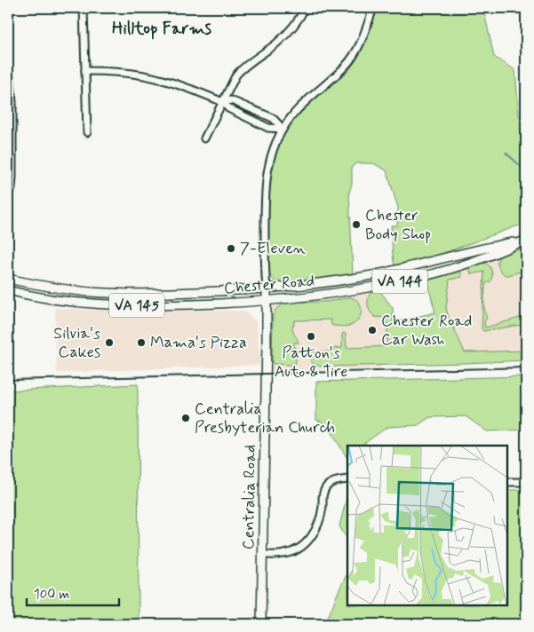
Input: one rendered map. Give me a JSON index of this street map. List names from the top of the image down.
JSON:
{
  "streets": {
    "main road": [
      "VA 144",
      "Chester Road",
      "VA 145",
      "Centralia Road"
    ]
  },
  "crossings": [
    ["Chester Road", "Centralia Road"]
  ],
  "districts": ["Hilltop Farms"],
  "places": [
    "Chester Body Shop",
    "7-Eleven",
    "Chester Road Car Wash",
    "Patton's Auto & Tire",
    "Silvia's Cakes",
    "Mama's Pizza",
    "Centralia Presbyterian Church"
  ],
  "scale_bar": "100 m"
}
